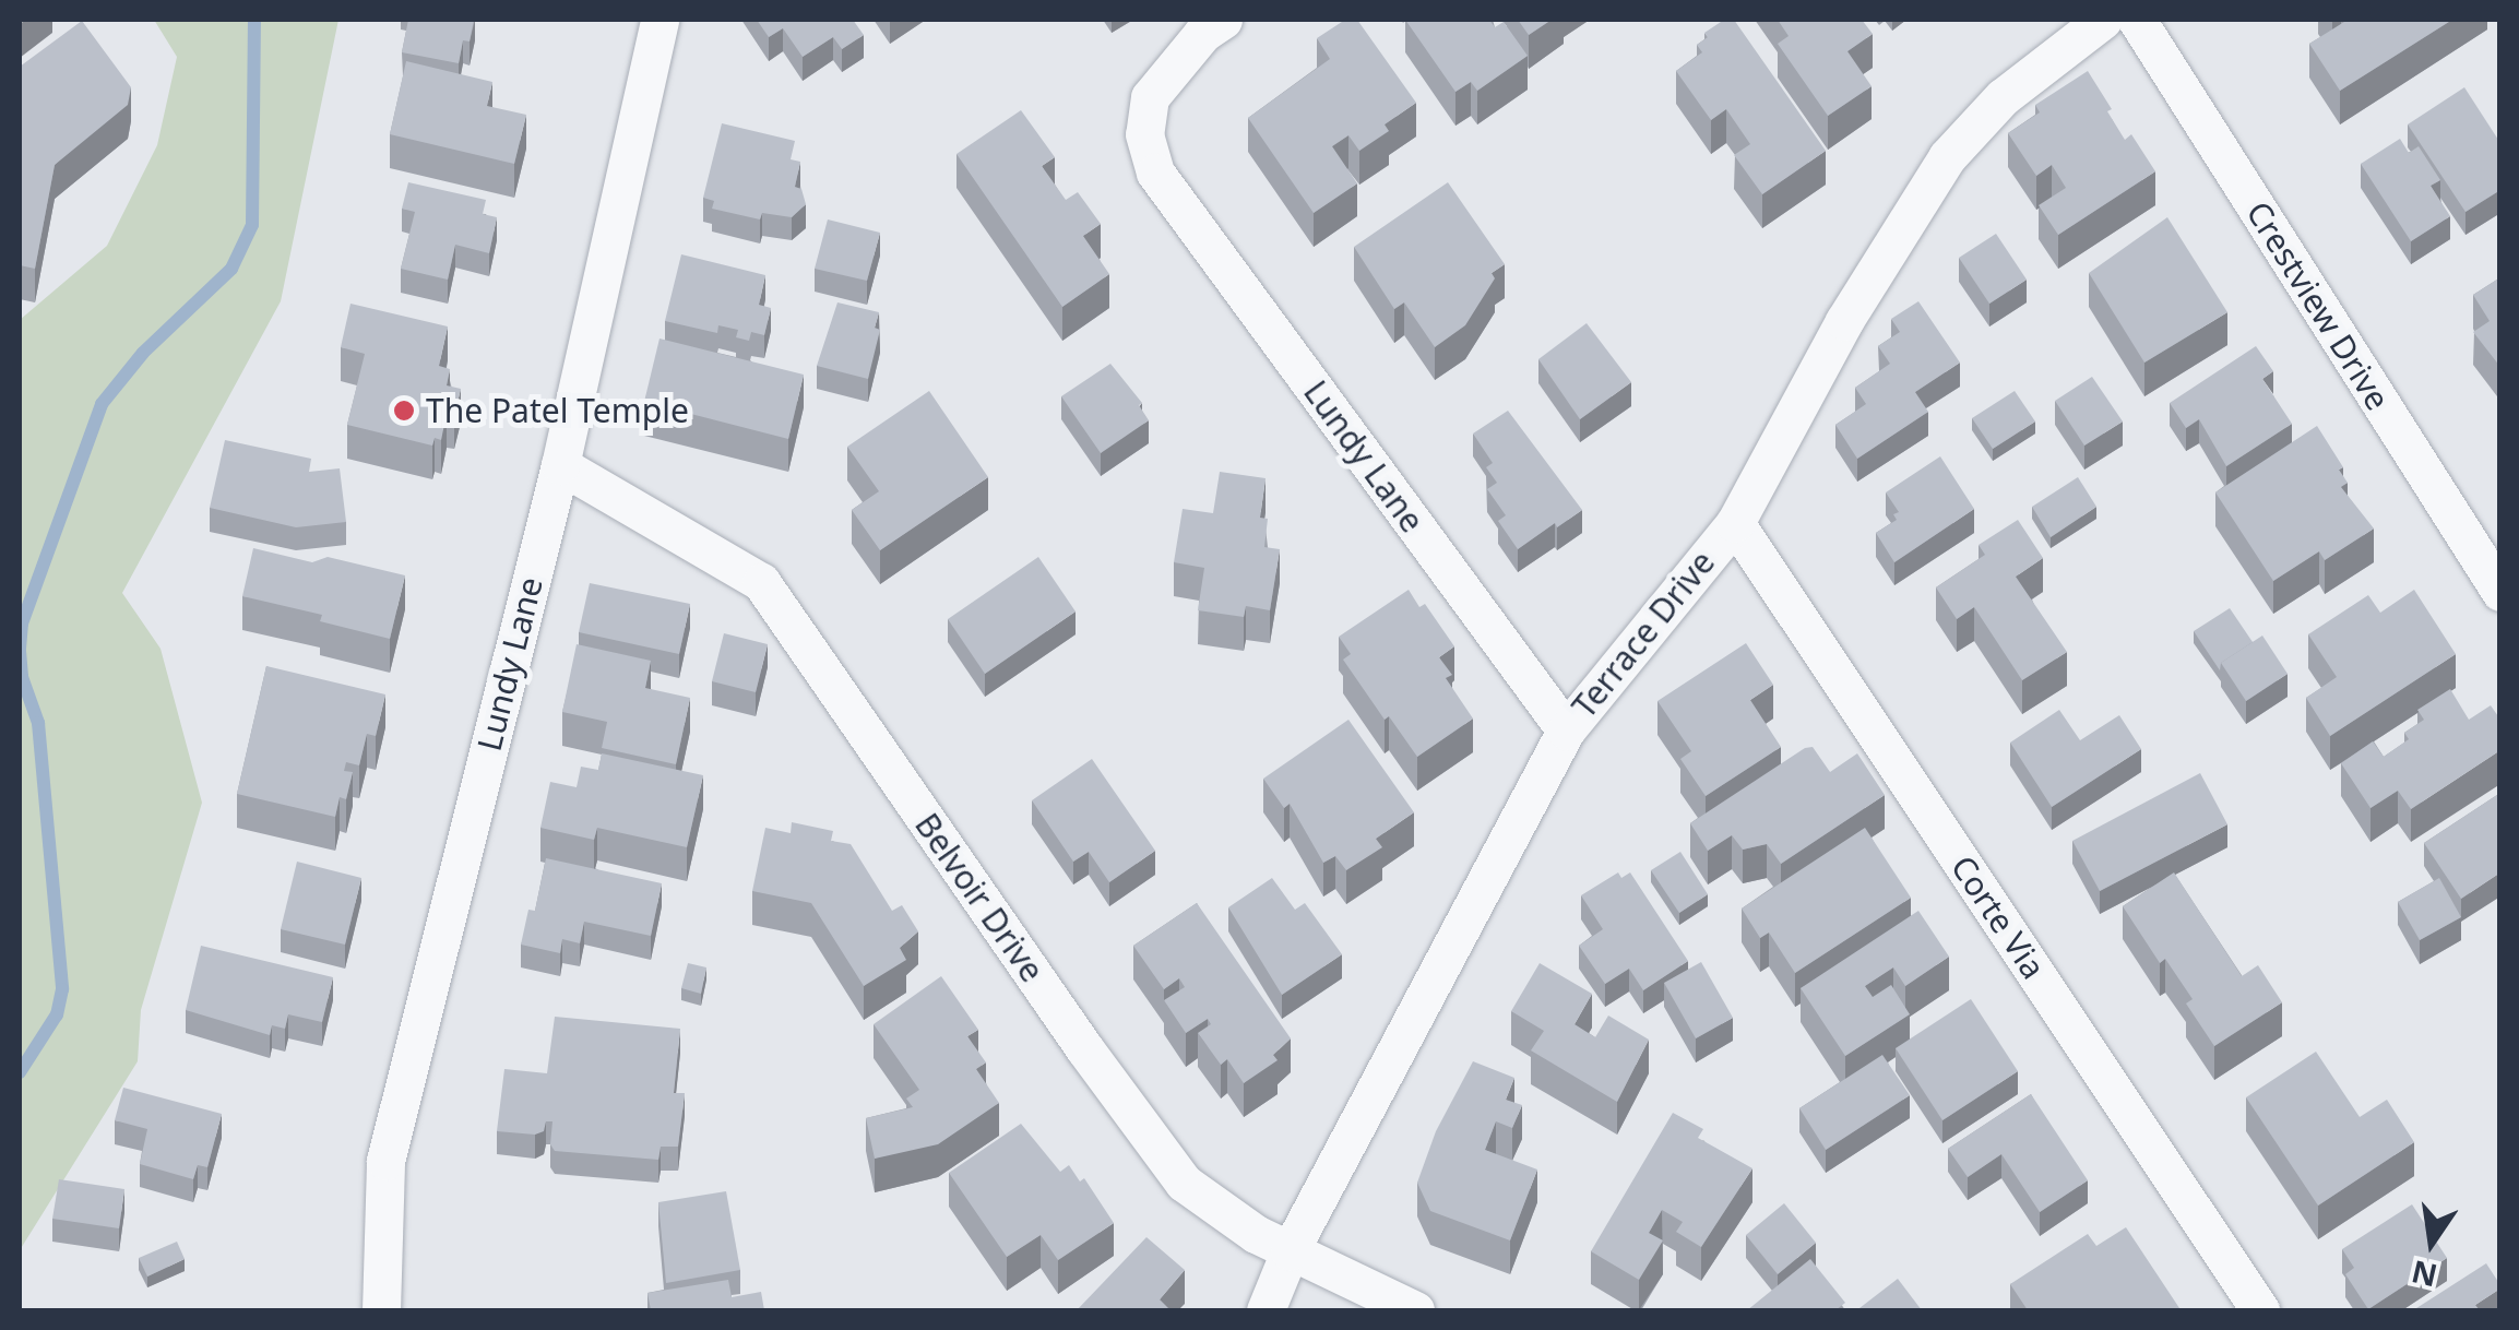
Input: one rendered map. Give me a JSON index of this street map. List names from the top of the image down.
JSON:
{
  "streets": {
    "street": [
      "Crestview Drive",
      "Lundy Lane",
      "Terrace Drive",
      "Belvoir Drive",
      "Corte Via"
    ]
  },
  "crossings": [
    ["Lundy Lane", "Terrace Drive"],
    ["Lundy Lane", "Belvoir Drive"],
    ["Terrace Drive", "Belvoir Drive"],
    ["Terrace Drive", "Corte Via"]
  ],
  "places": ["The Patel Temple"],
  "north": "bottom"
}
